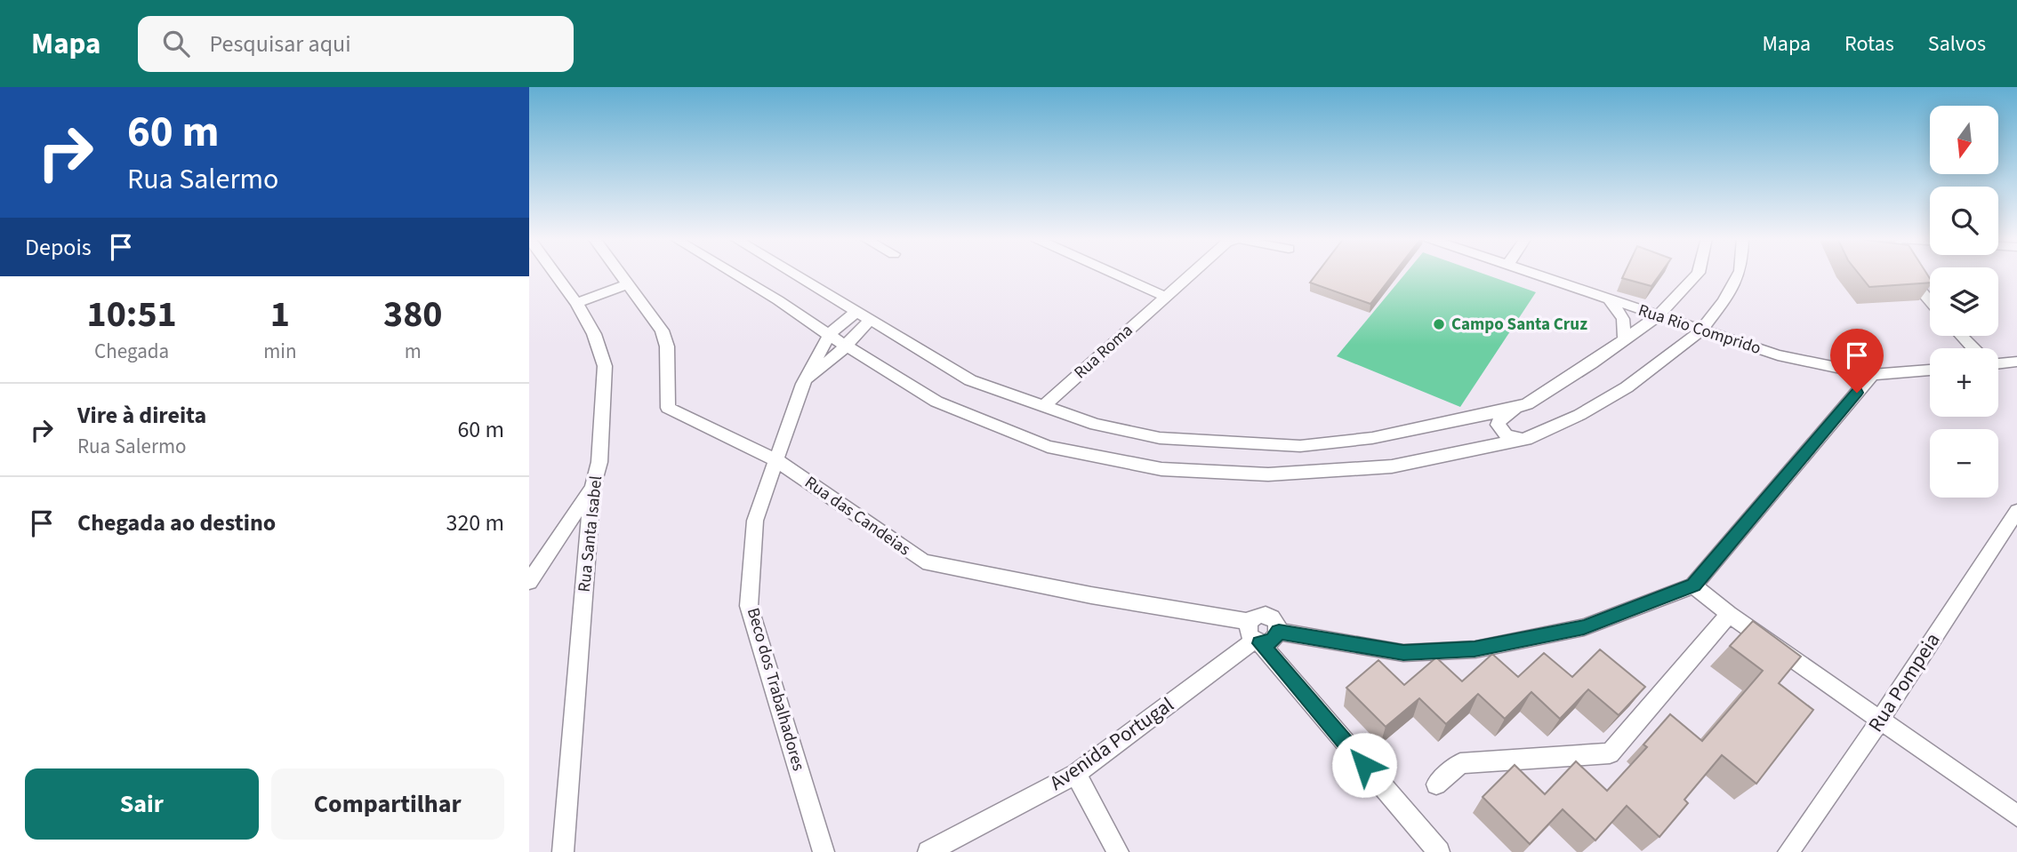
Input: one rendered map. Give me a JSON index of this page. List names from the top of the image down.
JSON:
{
  "streets": {
    "street": [
      "Rua Rio Comprido",
      "Rua Roma",
      "Rua das Candeias",
      "Rua Santa Isabel",
      "Rua Pompeia",
      "Beco dos Trabalhadores",
      "Avenida Portugal"
    ]
  },
  "crossings": [
    ["Rua das Candeias", "Beco dos Trabalhadores"],
    ["Rua das Candeias", "Avenida Portugal"]
  ],
  "places": ["Campo Santa Cruz"],
  "north": "bottom",
  "page": {
    "header": "Mapa",
    "search": "Pesquisar aqui",
    "nav": ["Mapa", "Rotas", "Salvos"],
    "turn": ["60 m", "Rua Salermo"],
    "map_buttons": ["+", "−"],
    "then": "Depois",
    "eta": [
      "10:51",
      "Chegada",
      "1",
      "min",
      "380",
      "m"
    ],
    "list": [
      {
        "name": "Vire à direita",
        "note": "Rua Salermo",
        "value": "60 m"
      },
      {
        "name": "Chegada ao destino",
        "value": "320 m"
      }
    ],
    "buttons": ["Sair", "Compartilhar"]
  }
}
